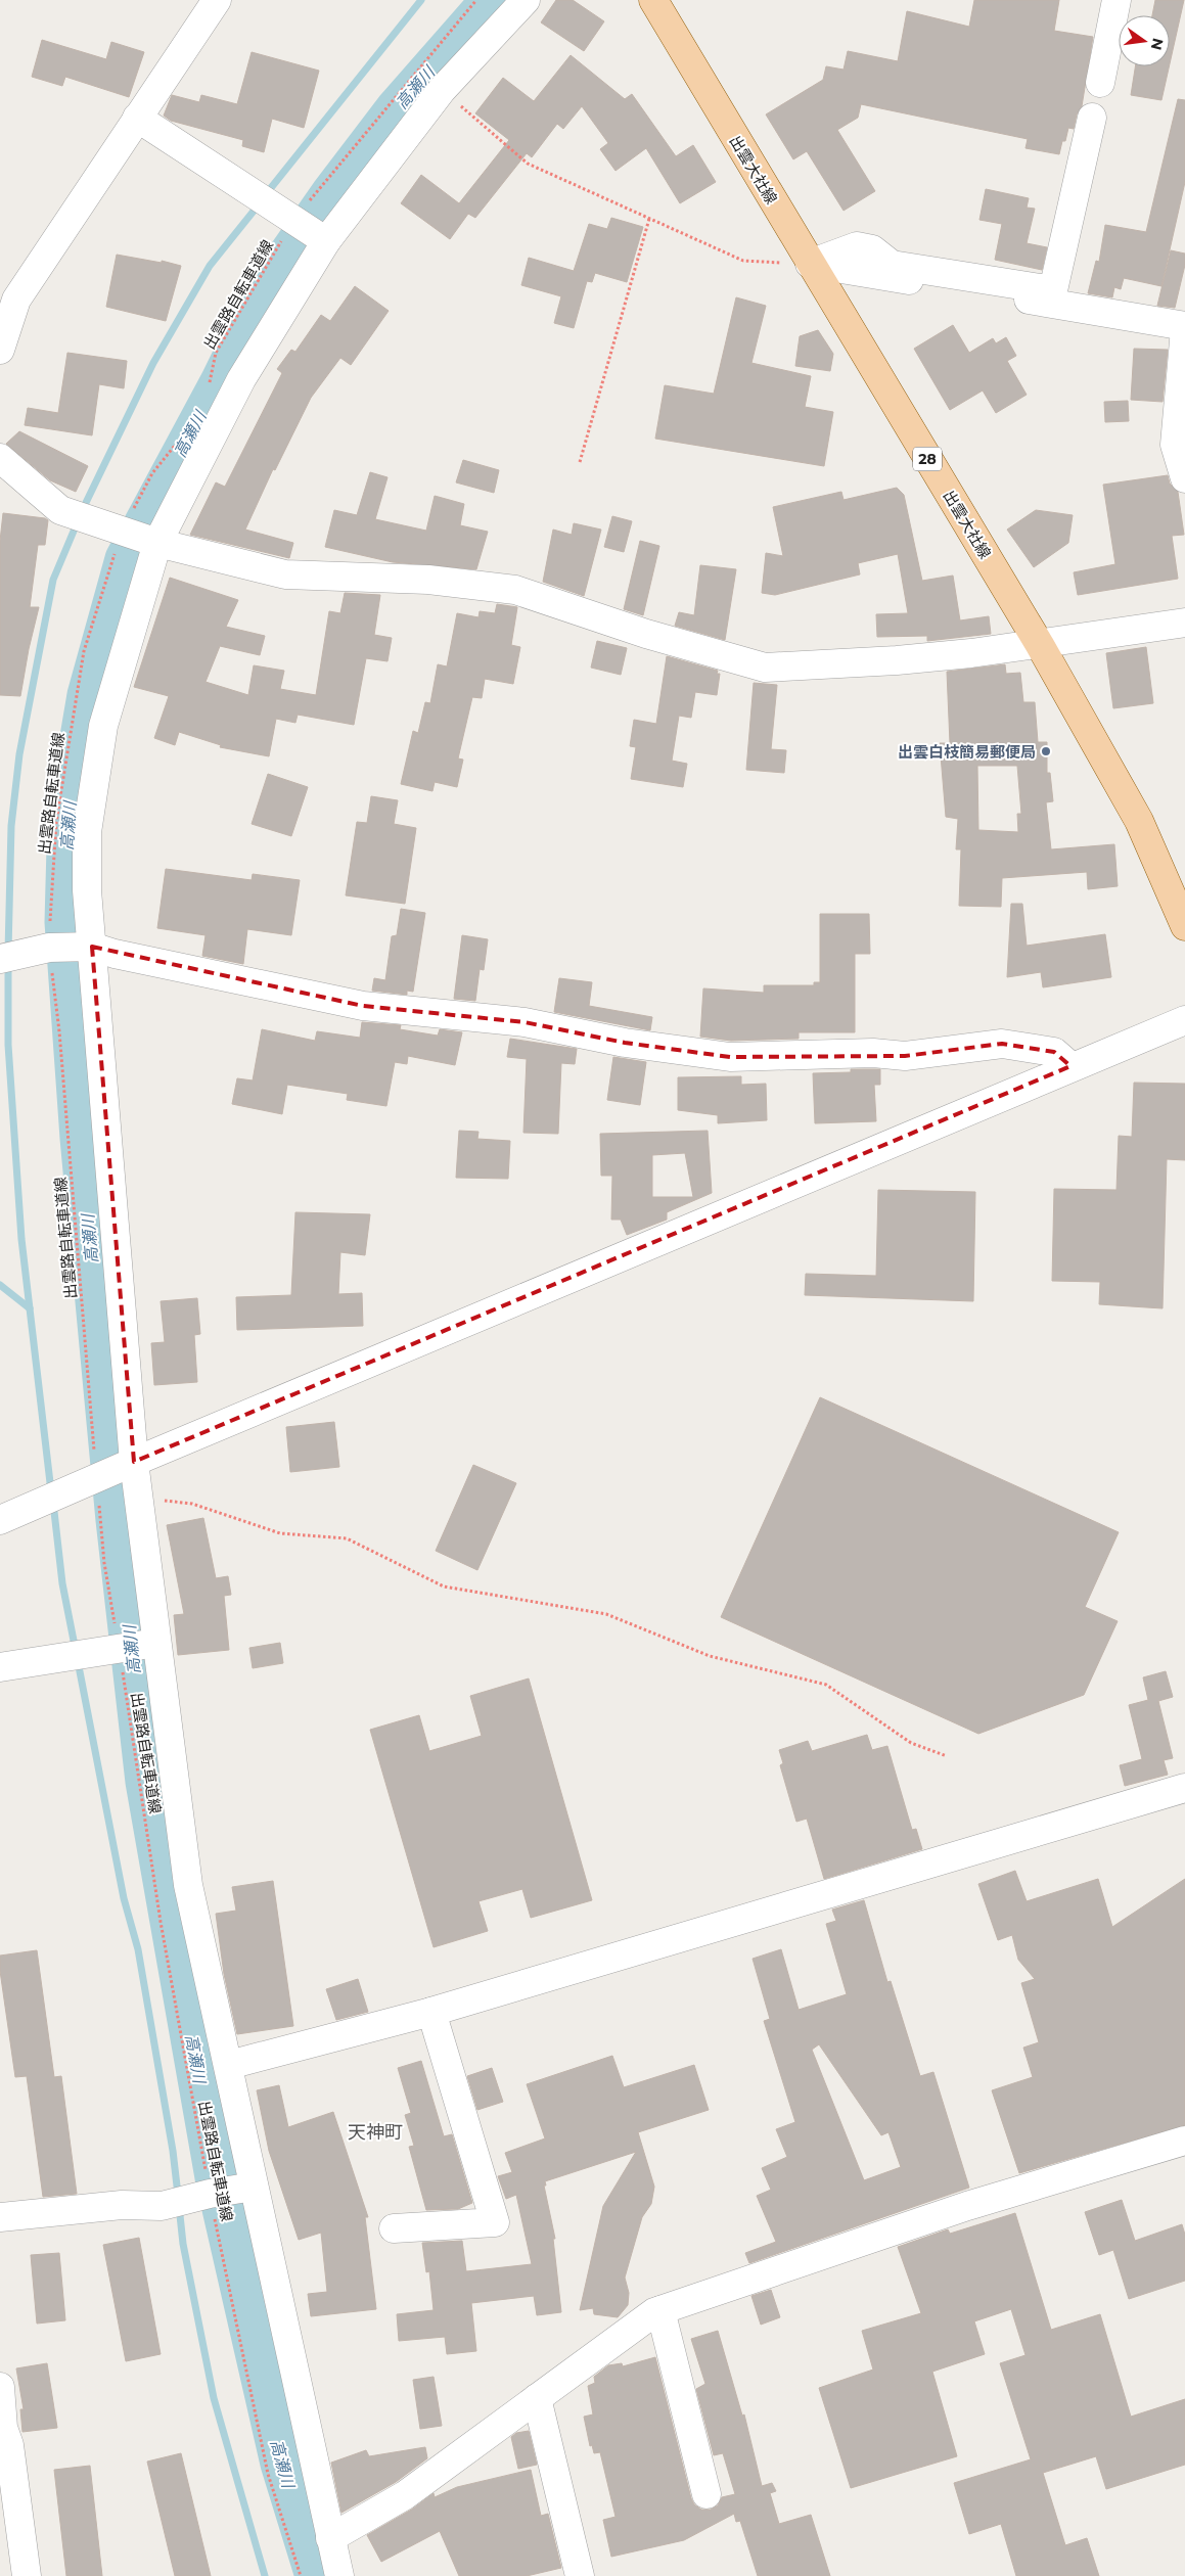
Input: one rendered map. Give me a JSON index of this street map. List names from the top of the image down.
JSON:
{
  "streets": {
    "main road": ["出雲大社線", "28"],
    "path": ["出雲路自転車道線"]
  },
  "districts": ["天神町"],
  "water": ["高瀬川"],
  "places": ["出雲白枝簡易郵便局"],
  "north": "right"
}
